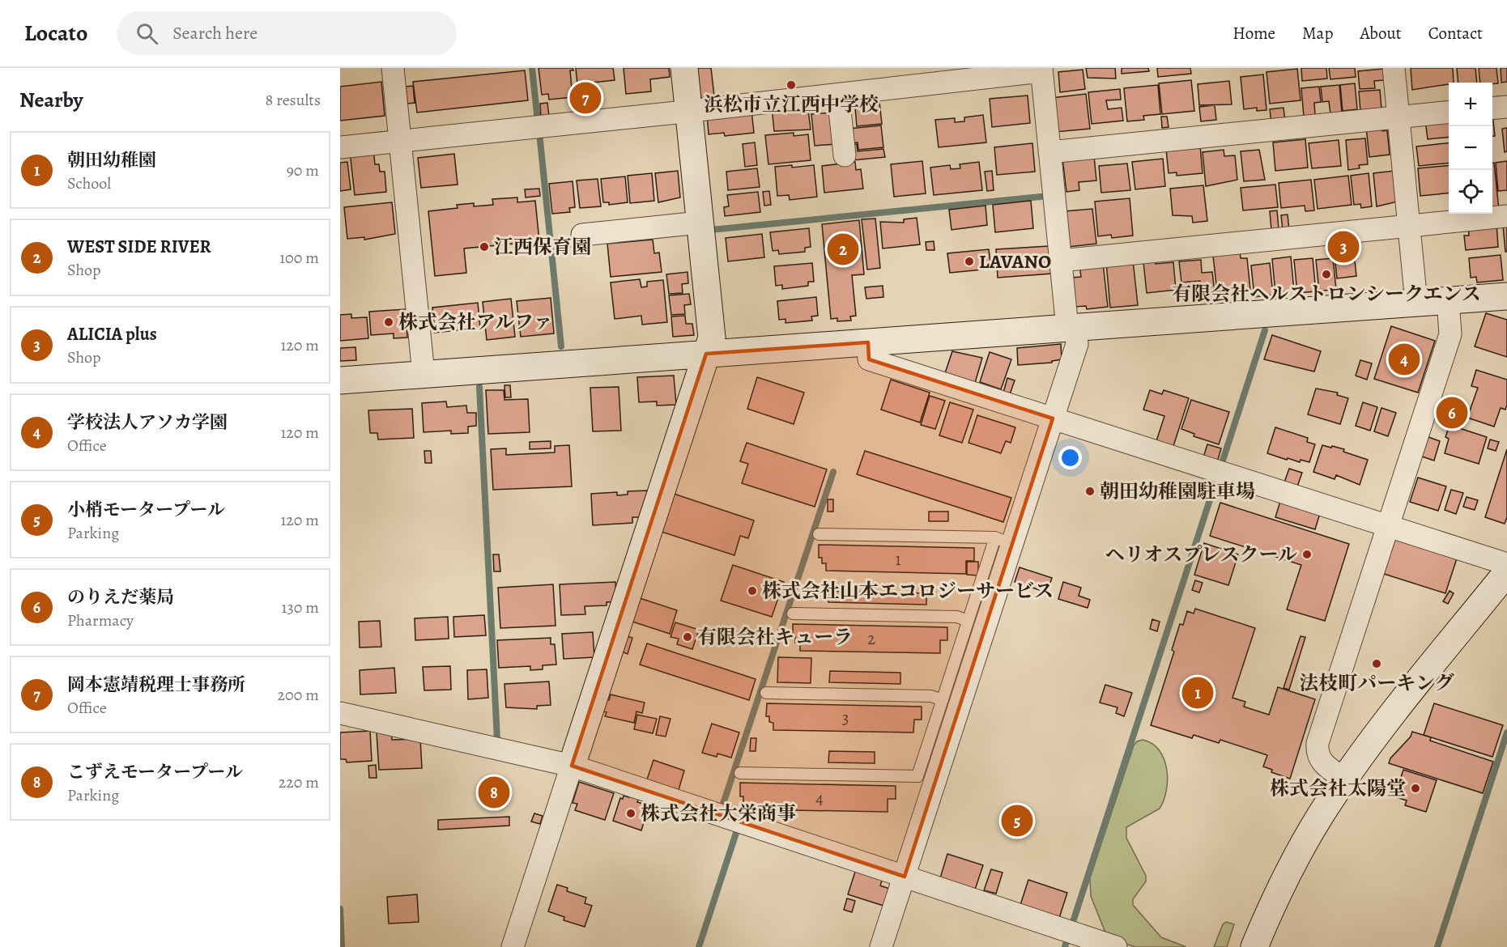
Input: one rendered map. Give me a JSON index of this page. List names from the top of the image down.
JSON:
{
  "places": [
    "浜松市立江西中学校",
    "江西保育園",
    "LAVANO",
    "有限会社ヘルストロンシークエンス",
    "株式会社アルファ",
    "朝田幼稚園駐車場",
    "ヘリオスプレスクール",
    "株式会社山本エコロジーサービス",
    "有限会社キューラ",
    "法枝町パーキング",
    "株式会社太陽堂",
    "株式会社大栄商事"
  ],
  "house_numbers": [
    "1",
    "2",
    "3",
    "4"
  ],
  "page": {
    "header": "Locato",
    "search": "Search here",
    "nav": [
      "Home",
      "Map",
      "About",
      "Contact"
    ],
    "heading": ["Nearby", "8 results"],
    "pins": [
      "7",
      "3",
      "2",
      "4",
      "6",
      "1",
      "8",
      "5"
    ],
    "map_buttons": ["+", "−"],
    "list": [
      {
        "mark": "1",
        "name": "朝田幼稚園",
        "note": "School",
        "value": "90 m"
      },
      {
        "mark": "2",
        "name": "WEST SIDE RIVER",
        "note": "Shop",
        "value": "100 m"
      },
      {
        "mark": "3",
        "name": "ALICIA plus",
        "note": "Shop",
        "value": "120 m"
      },
      {
        "mark": "4",
        "name": "学校法人アソカ学園",
        "note": "Office",
        "value": "120 m"
      },
      {
        "mark": "5",
        "name": "小梢モータープール",
        "note": "Parking",
        "value": "120 m"
      },
      {
        "mark": "6",
        "name": "のりえだ薬局",
        "note": "Pharmacy",
        "value": "130 m"
      },
      {
        "mark": "7",
        "name": "岡本憲靖税理士事務所",
        "note": "Office",
        "value": "200 m"
      },
      {
        "mark": "8",
        "name": "こずえモータープール",
        "note": "Parking",
        "value": "220 m"
      }
    ]
  }
}
